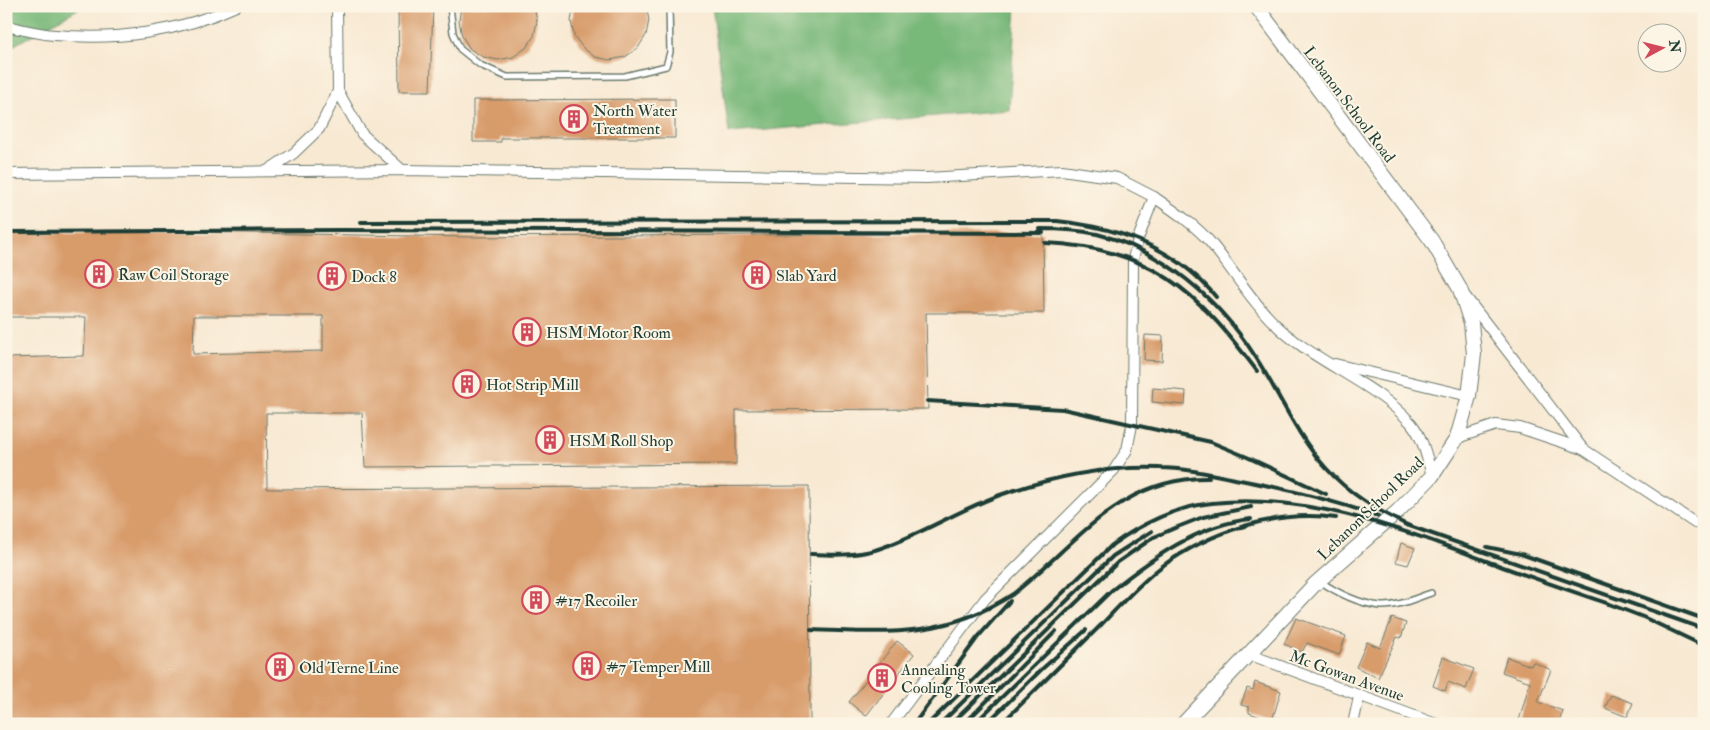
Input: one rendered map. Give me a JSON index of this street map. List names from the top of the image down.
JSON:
{
  "streets": {
    "street": ["Lebanon School Road", "Mc Gowan Avenue"]
  },
  "crossings": [
    ["Lebanon School Road", "Mc Gowan Avenue"]
  ],
  "places": {
    "building": [
      "North Water Treatment",
      "Raw Coil Storage",
      "Slab Yard",
      "Dock 8",
      "HSM Motor Room",
      "Hot Strip Mill",
      "HSM Roll Shop",
      "#17 Recoiler",
      "#7 Temper Mill",
      "Old Terne Line",
      "Annealing Cooling Tower"
    ]
  },
  "north": "right"
}
